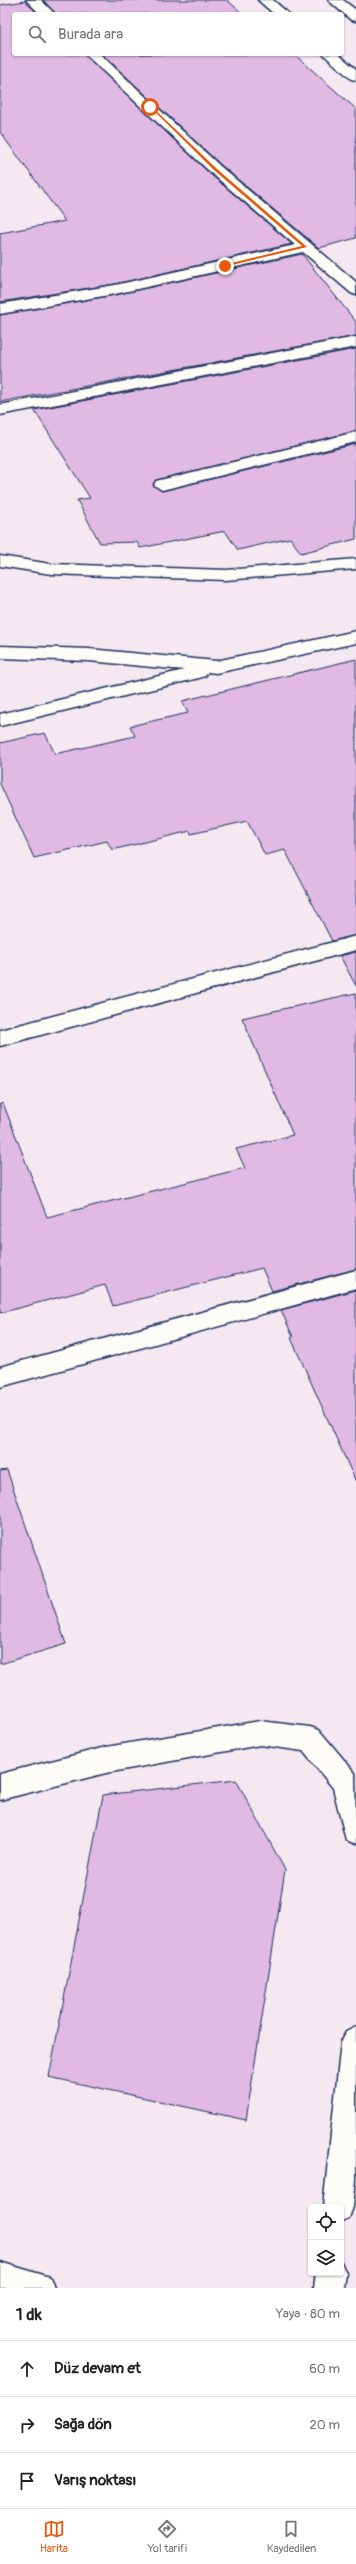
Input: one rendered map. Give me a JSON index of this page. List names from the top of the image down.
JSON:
{
  "page": {
    "search": "Burada ara",
    "heading": ["1 dk", "Yaya · 80 m"],
    "list": [
      ["Düz devam et", "60 m"],
      ["Sağa dön", "20 m"],
      "Varış noktası"
    ],
    "nav": ["Harita", "Yol tarifi", "Kaydedilen"]
  }
}
